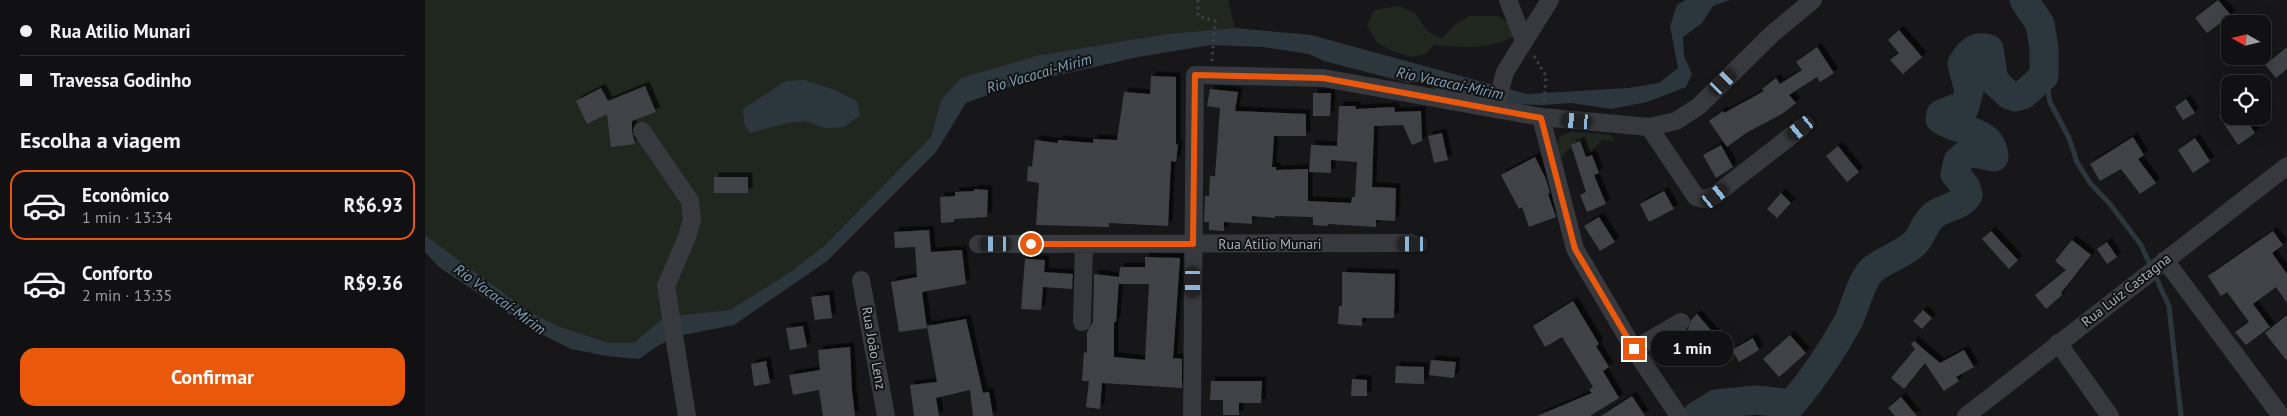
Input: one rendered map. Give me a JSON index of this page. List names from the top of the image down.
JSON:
{
  "streets": {
    "street": ["Rua Atilio Munari", "Rua Luiz Castagna", "Rua João Lenz"]
  },
  "water": ["Rio Vacacaí-Mirim"],
  "north": "left",
  "page": {
    "banner": ["Rua Atilio Munari", "Travessa Godinho"],
    "heading": "Escolha a viagem",
    "list": [
      {
        "name": "Econômico",
        "note": "1 min · 13:34",
        "value": "R$6.93"
      },
      {
        "name": "Conforto",
        "note": "2 min · 13:35",
        "value": "R$9.36"
      }
    ],
    "bubble": "1 min",
    "buttons": "Confirmar"
  }
}
